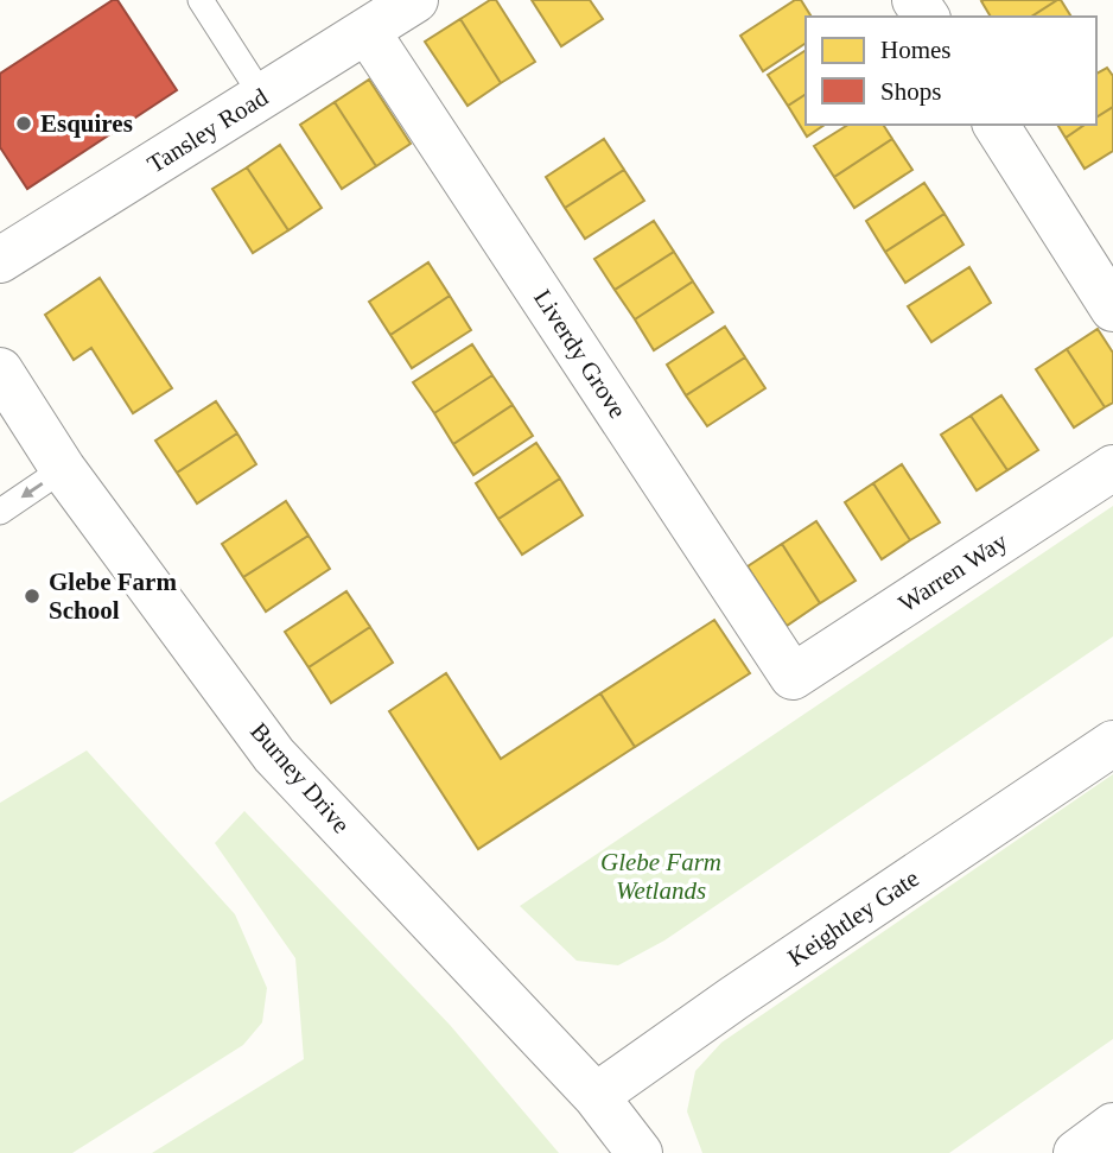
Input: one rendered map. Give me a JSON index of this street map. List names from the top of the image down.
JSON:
{
  "streets": {
    "street": [
      "Tansley Road",
      "Liverdy Grove",
      "Warren Way",
      "Burney Drive",
      "Keightley Gate"
    ]
  },
  "crossings": [
    ["Tansley Road", "Liverdy Grove"],
    ["Liverdy Grove", "Warren Way"],
    ["Burney Drive", "Keightley Gate"]
  ],
  "parks": ["Glebe Farm Wetlands"],
  "places": ["Esquires", "Glebe Farm School"],
  "legend": ["Homes", "Shops"]
}
